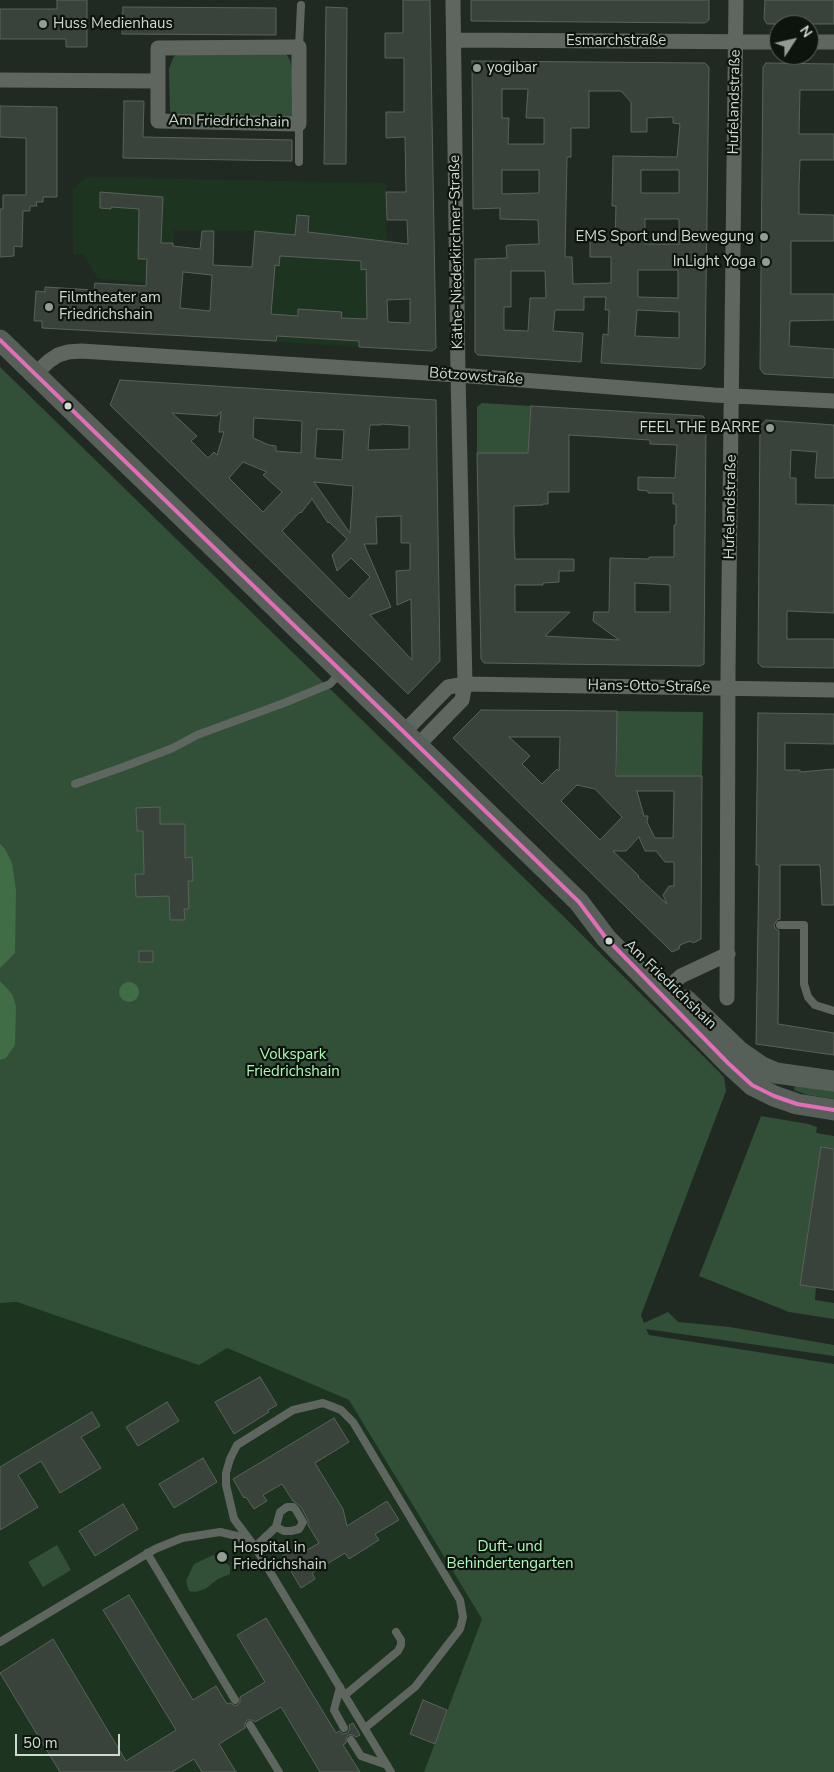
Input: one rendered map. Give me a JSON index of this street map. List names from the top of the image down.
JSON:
{
  "streets": {
    "street": [
      "Esmarchstraße",
      "Hufelandstraße",
      "Am Friedrichshain",
      "Käthe-Niederkirchner-Straße",
      "Bötzowstraße",
      "Hans-Otto-Straße"
    ]
  },
  "crossings": [
    ["Esmarchstraße", "Hufelandstraße"],
    ["Esmarchstraße", "Käthe-Niederkirchner-Straße"],
    ["Hufelandstraße", "Bötzowstraße"],
    ["Hufelandstraße", "Hans-Otto-Straße"],
    ["Am Friedrichshain", "Käthe-Niederkirchner-Straße"],
    ["Am Friedrichshain", "Bötzowstraße"],
    ["Käthe-Niederkirchner-Straße", "Bötzowstraße"],
    ["Käthe-Niederkirchner-Straße", "Hans-Otto-Straße"]
  ],
  "parks": ["Volkspark Friedrichshain", "Duft- und Behindertengarten"],
  "places": [
    "Huss Medienhaus",
    "yogibar",
    "EMS Sport und Bewegung",
    "InLight Yoga",
    "Filmtheater am Friedrichshain",
    "FEEL THE BARRE",
    "Hospital in Friedrichshain"
  ],
  "scale_bar": "50 m",
  "north": "top right"
}
